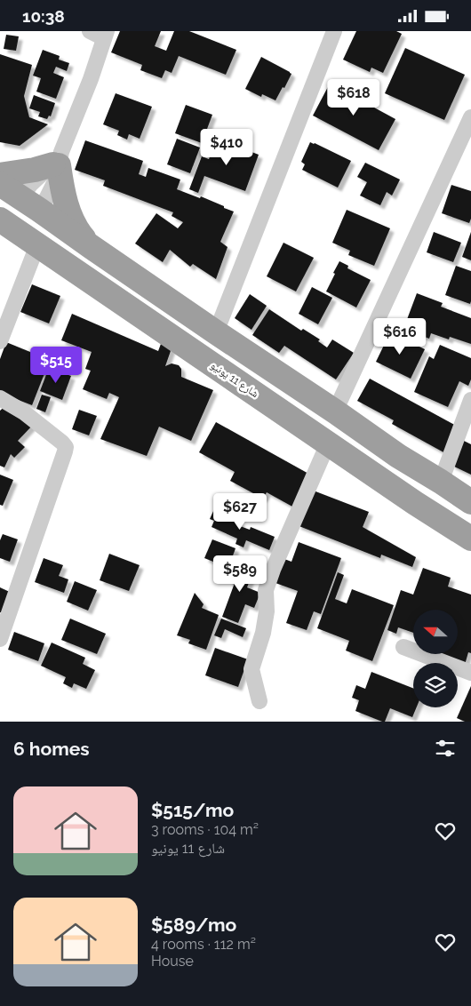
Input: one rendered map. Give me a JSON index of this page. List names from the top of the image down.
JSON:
{
  "streets": {
    "highway": ["شارع 11 يونيو"]
  },
  "north": "left",
  "page": {
    "status": "10:38",
    "price": [
      "$618",
      "$410",
      "$616",
      "$515",
      "$627",
      "$589"
    ],
    "heading": "6 homes",
    "list": [
      {
        "name": "$515/mo",
        "note": "3 rooms · 104 m² · شارع 11 يونيو"
      },
      {
        "name": "$589/mo",
        "note": "4 rooms · 112 m² · House"
      }
    ]
  }
}
